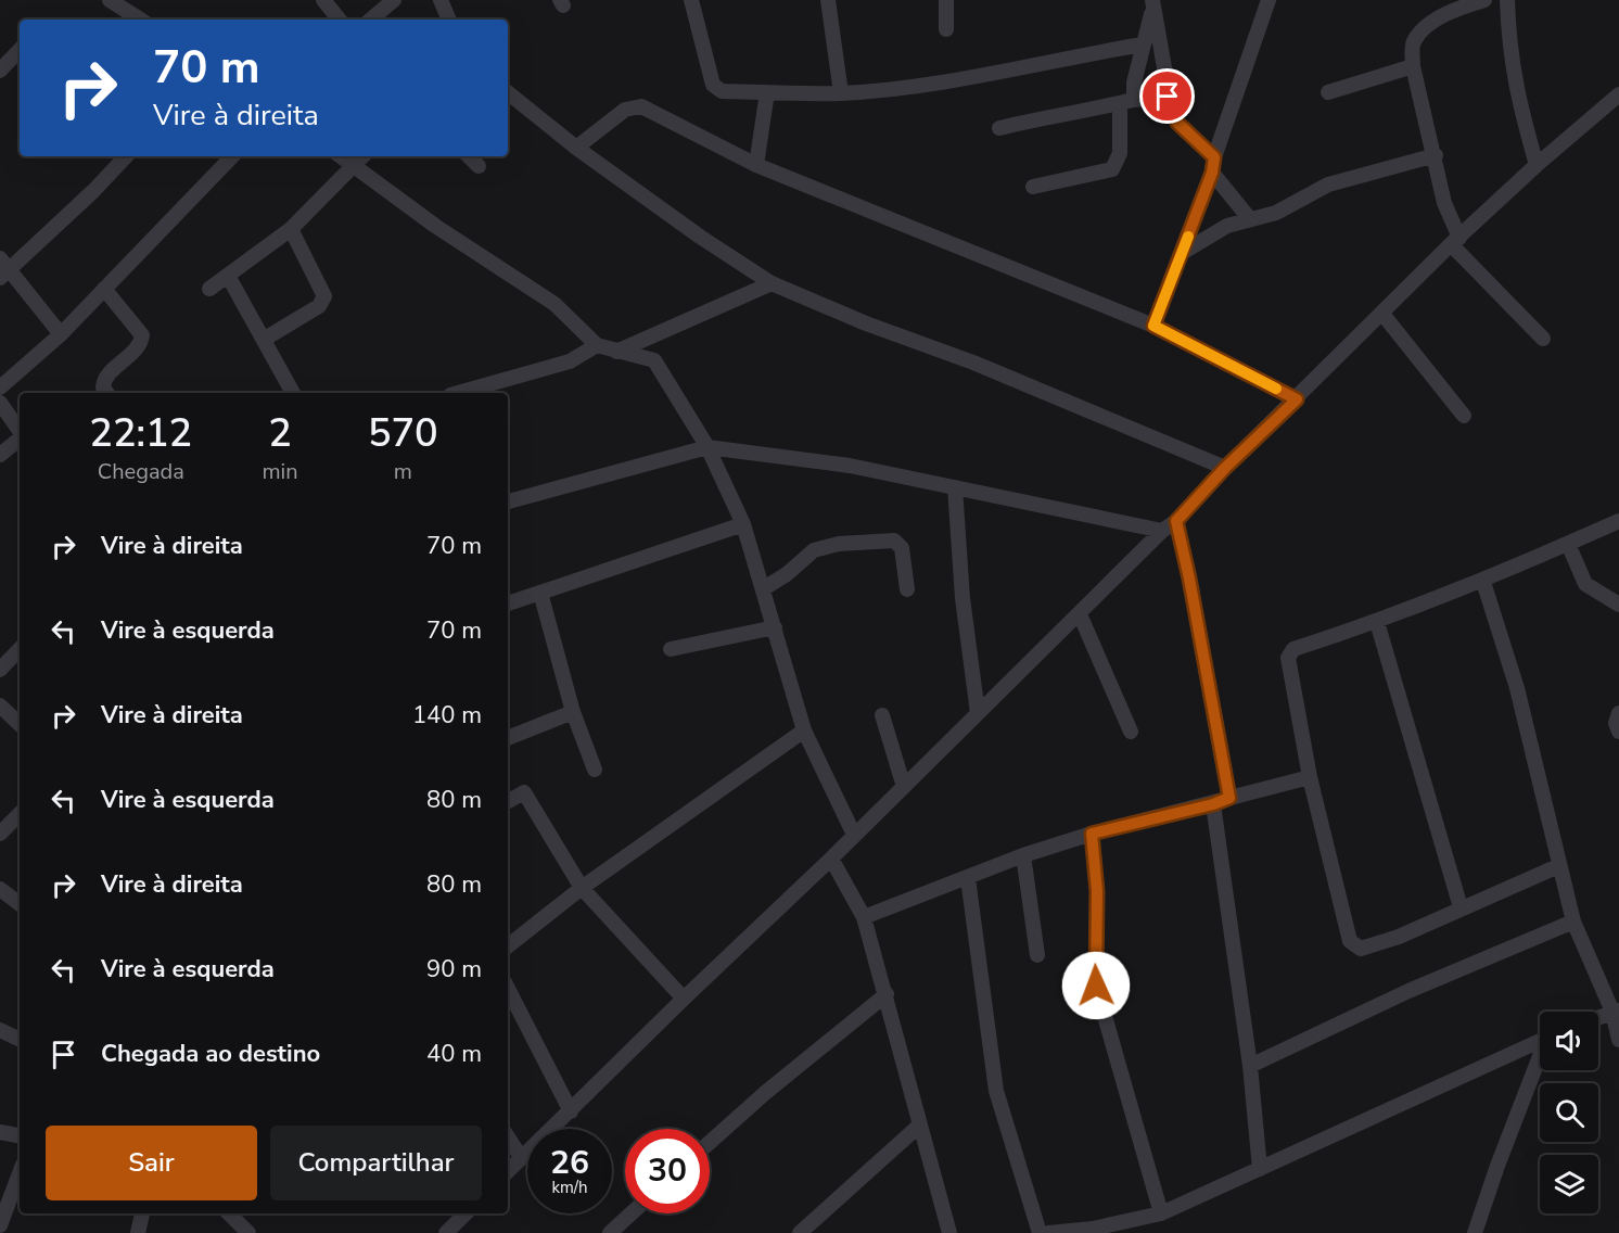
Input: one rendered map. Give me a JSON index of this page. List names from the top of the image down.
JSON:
{
  "page": {
    "turn": ["70 m", "Vire à direita"],
    "eta": [
      "22:12",
      "Chegada",
      "2",
      "min",
      "570",
      "m"
    ],
    "list": [
      {
        "name": "Vire à direita",
        "value": "70 m"
      },
      {
        "name": "Vire à esquerda",
        "value": "70 m"
      },
      {
        "name": "Vire à direita",
        "value": "140 m"
      },
      {
        "name": "Vire à esquerda",
        "value": "80 m"
      },
      {
        "name": "Vire à direita",
        "value": "80 m"
      },
      {
        "name": "Vire à esquerda",
        "value": "90 m"
      },
      {
        "name": "Chegada ao destino",
        "value": "40 m"
      }
    ],
    "buttons": ["Sair", "Compartilhar"],
    "speed": "26 km/h",
    "limit": "30"
  }
}
